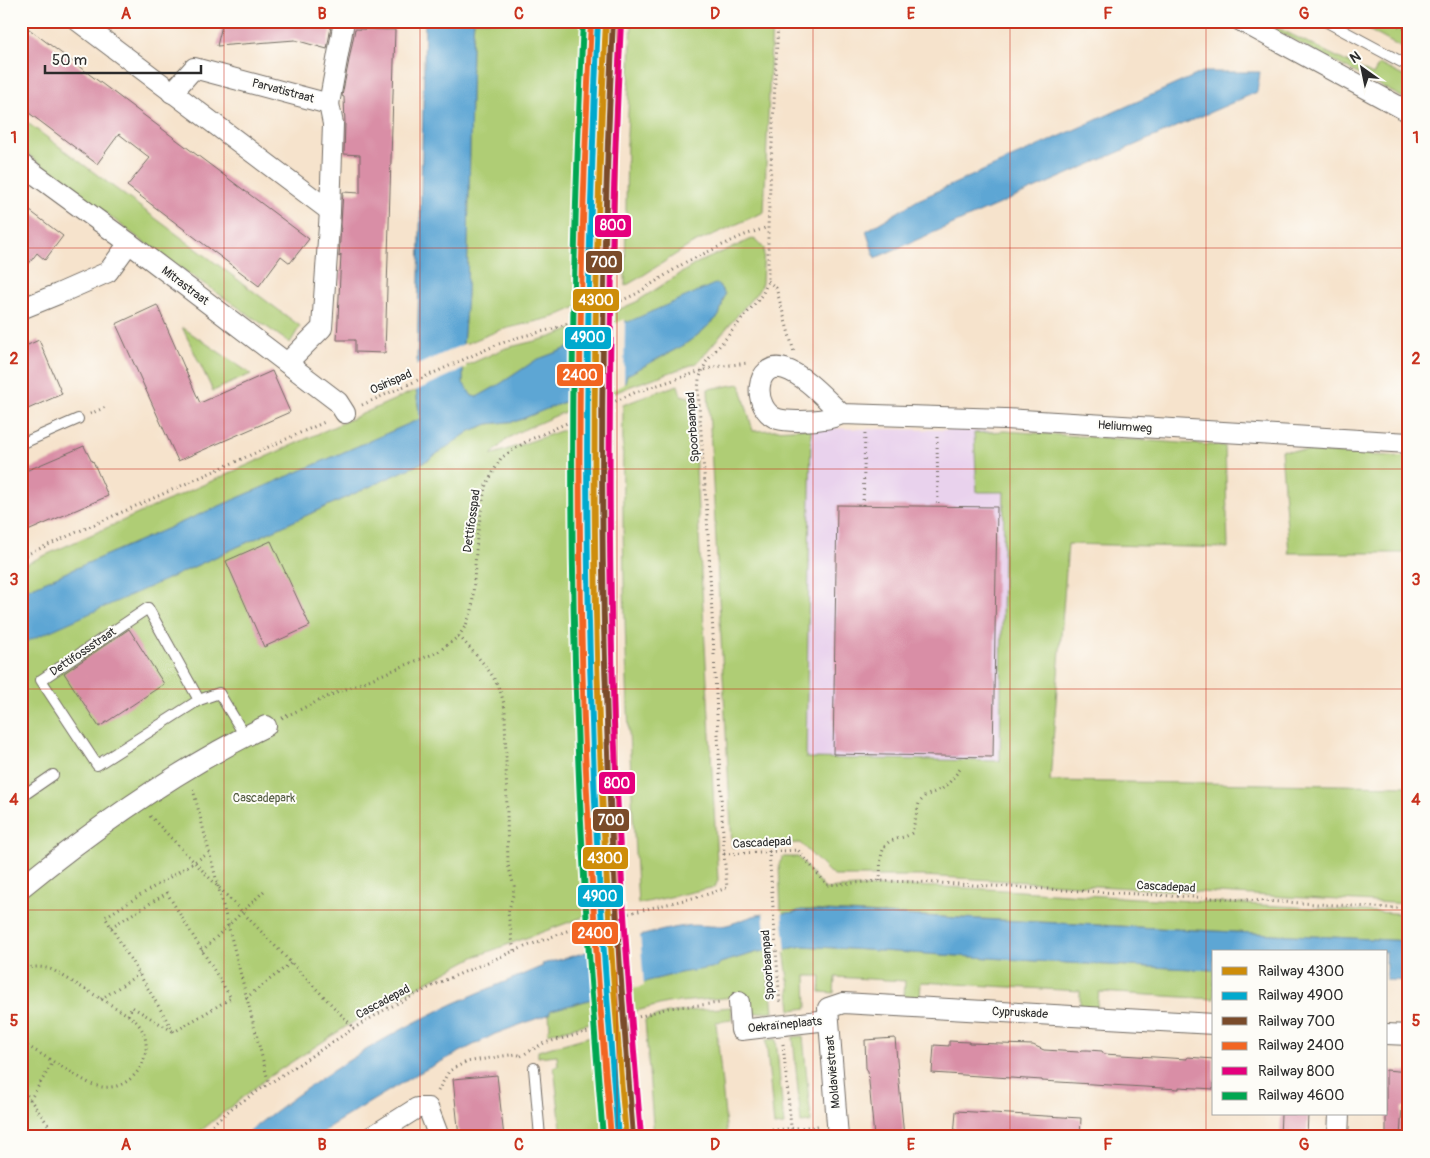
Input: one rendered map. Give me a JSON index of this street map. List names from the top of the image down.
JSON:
{
  "streets": {
    "street": [
      "Parvatistraat",
      "Mitrastraat",
      "Heliumweg",
      "Cypruskade",
      "Oekraïneplaats",
      "Moldaviëstraat"
    ],
    "lane": ["Dettifossstraat"],
    "path": [
      "Osirispad",
      "Spoorbaanpad",
      "Dettifosspad",
      "Cascadepad"
    ]
  },
  "crossings": [
    ["Parvatistraat", "Mitrastraat"],
    ["Mitrastraat", "Osirispad"],
    ["Osirispad", "Spoorbaanpad"],
    ["Spoorbaanpad", "Dettifosspad"],
    ["Spoorbaanpad", "Cascadepad"],
    ["Spoorbaanpad", "Oekraïneplaats"],
    ["Heliumweg", "Dettifosspad"],
    ["Cypruskade", "Oekraïneplaats"],
    ["Cypruskade", "Moldaviëstraat"],
    ["Oekraïneplaats", "Moldaviëstraat"]
  ],
  "parks": ["Cascadepark"],
  "lines": [
    "rail line 4300",
    "rail line 4900",
    "rail line 700",
    "rail line 2400",
    "rail line 4600",
    "rail line 800"
  ],
  "legend": [
    "Railway 4300",
    "Railway 4900",
    "Railway 700",
    "Railway 2400",
    "Railway 800",
    "Railway 4600"
  ],
  "scale_bar": "50 m",
  "north": "top left",
  "grid": {
    "columns": [
      "A",
      "B",
      "C",
      "D",
      "E",
      "F",
      "G"
    ],
    "rows": [
      "1",
      "2",
      "3",
      "4",
      "5"
    ]
  }
}
